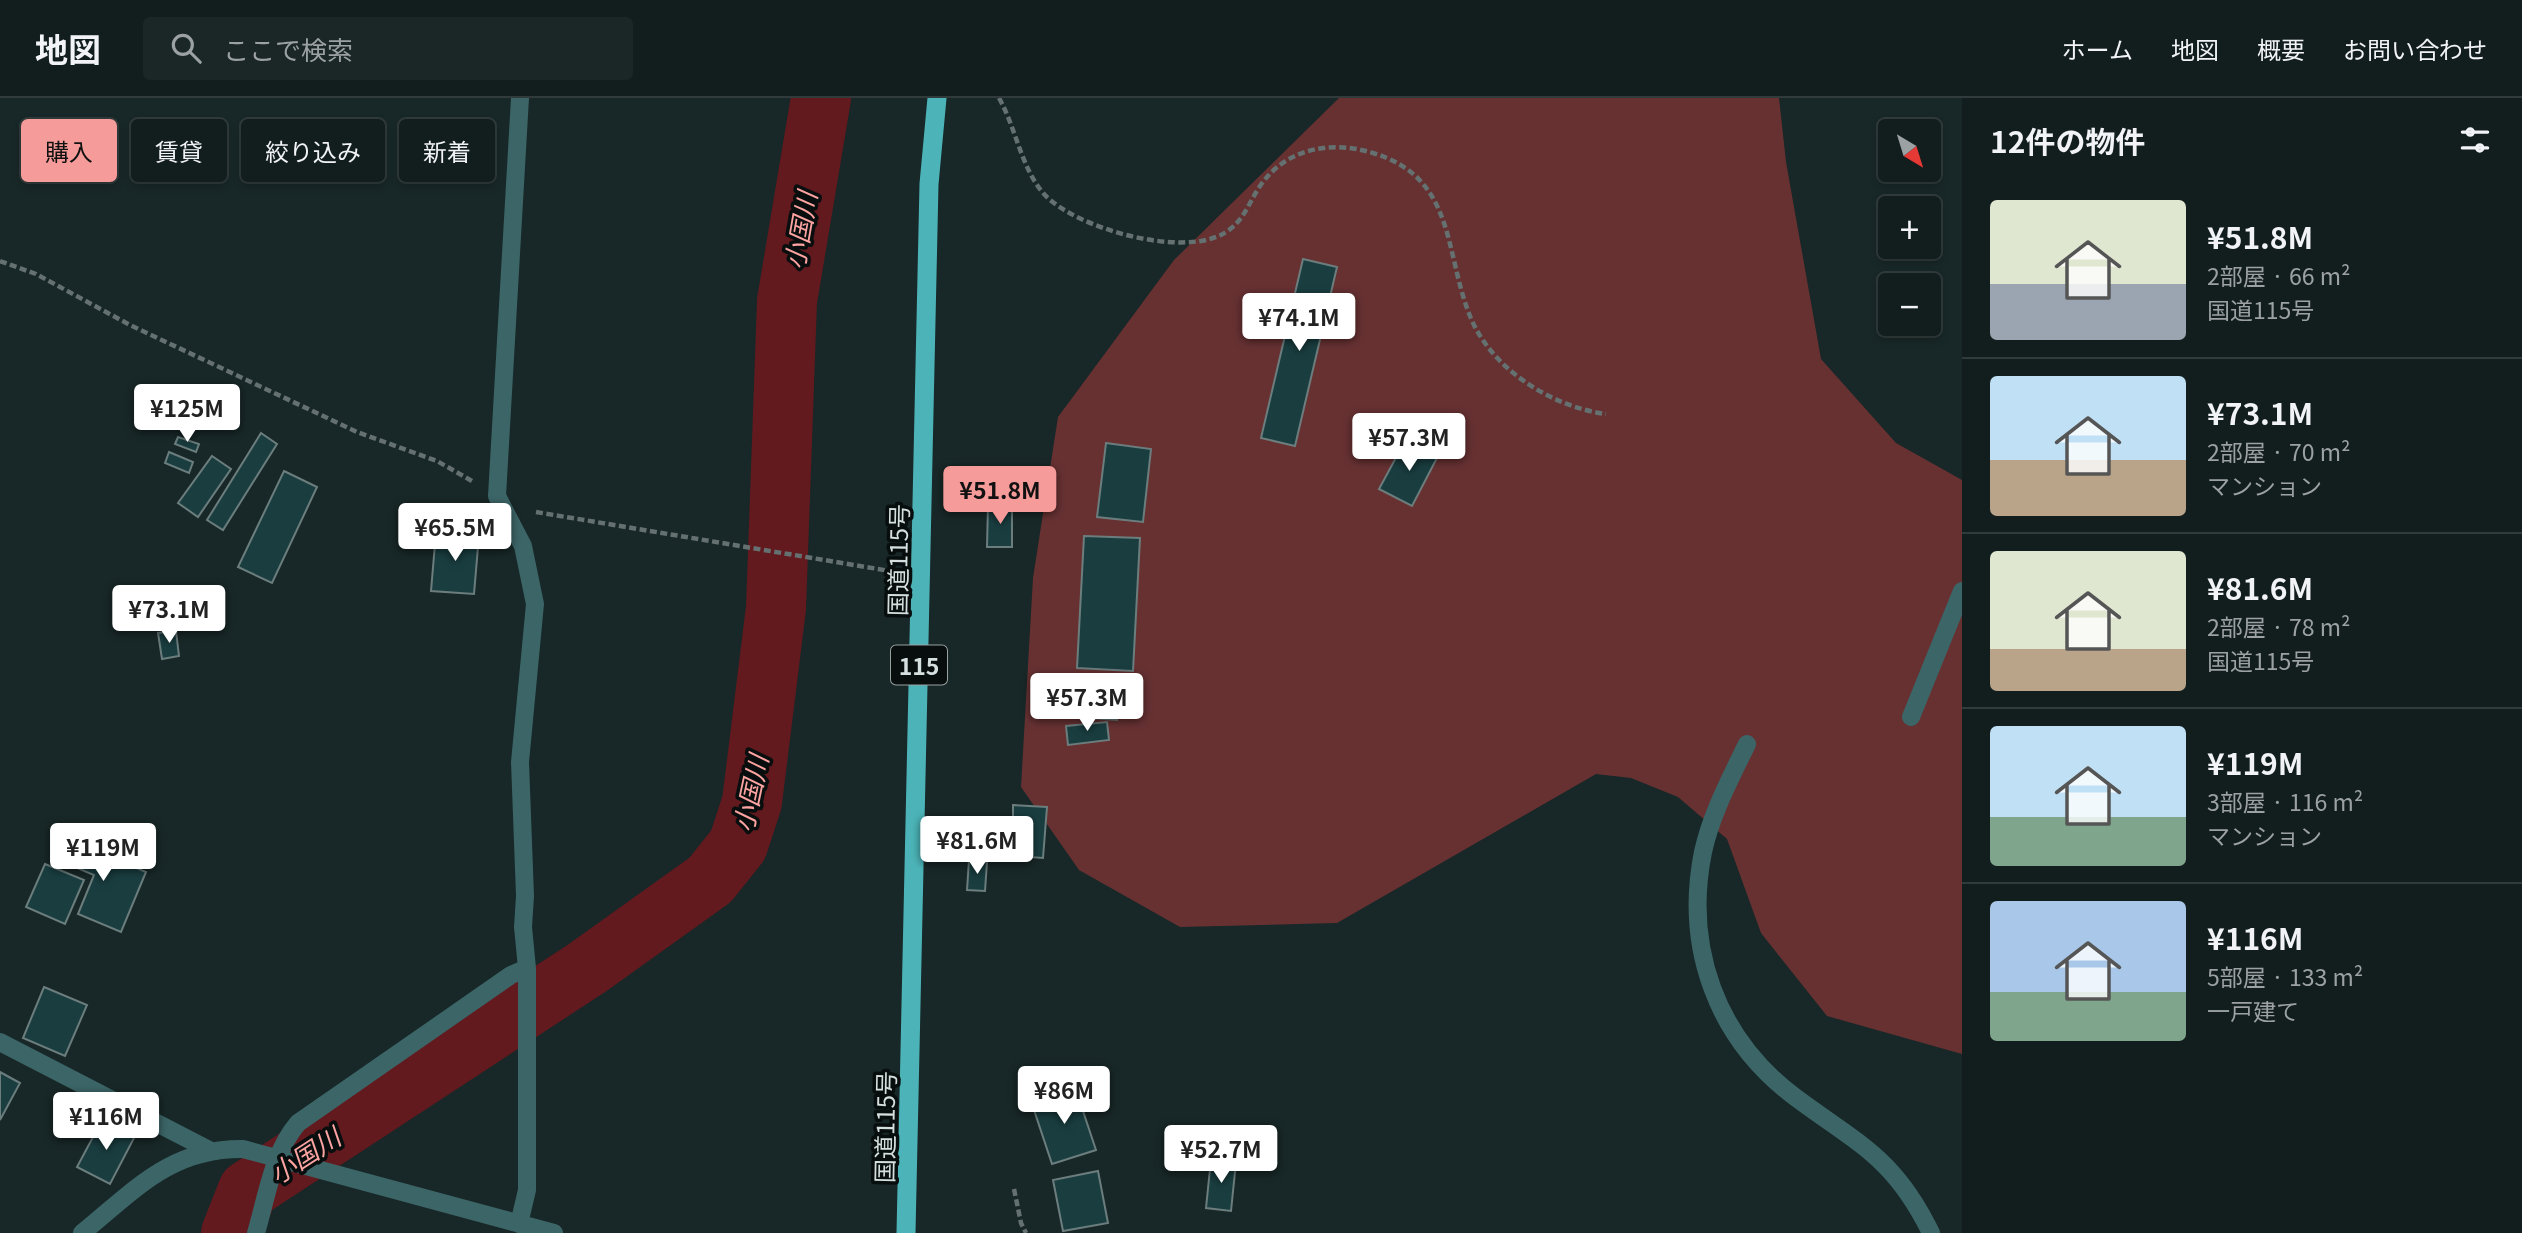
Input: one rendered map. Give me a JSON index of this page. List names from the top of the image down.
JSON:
{
  "streets": {
    "highway": ["国道115号", "115"]
  },
  "water": ["小国川"],
  "north": "bottom right",
  "page": {
    "header": "地図",
    "search": "ここで検索",
    "nav": [
      "ホーム",
      "地図",
      "概要",
      "お問い合わせ"
    ],
    "heading": "12件の物件",
    "map_buttons": ["+", "−"],
    "chip": [
      "購入",
      "賃貸",
      "絞り込み",
      "新着"
    ],
    "list": [
      {
        "name": "¥51.8M",
        "note": "2部屋 · 66 m² · 国道115号"
      },
      {
        "name": "¥73.1M",
        "note": "2部屋 · 70 m² · マンション"
      },
      {
        "name": "¥81.6M",
        "note": "2部屋 · 78 m² · 国道115号"
      },
      {
        "name": "¥119M",
        "note": "3部屋 · 116 m² · マンション"
      },
      {
        "name": "¥116M",
        "note": "5部屋 · 133 m² · 一戸建て"
      }
    ],
    "price": [
      "¥74.1M",
      "¥125M",
      "¥57.3M",
      "¥51.8M",
      "¥65.5M",
      "¥73.1M",
      "¥57.3M",
      "¥81.6M",
      "¥119M",
      "¥86M",
      "¥116M",
      "¥52.7M"
    ]
  }
}
